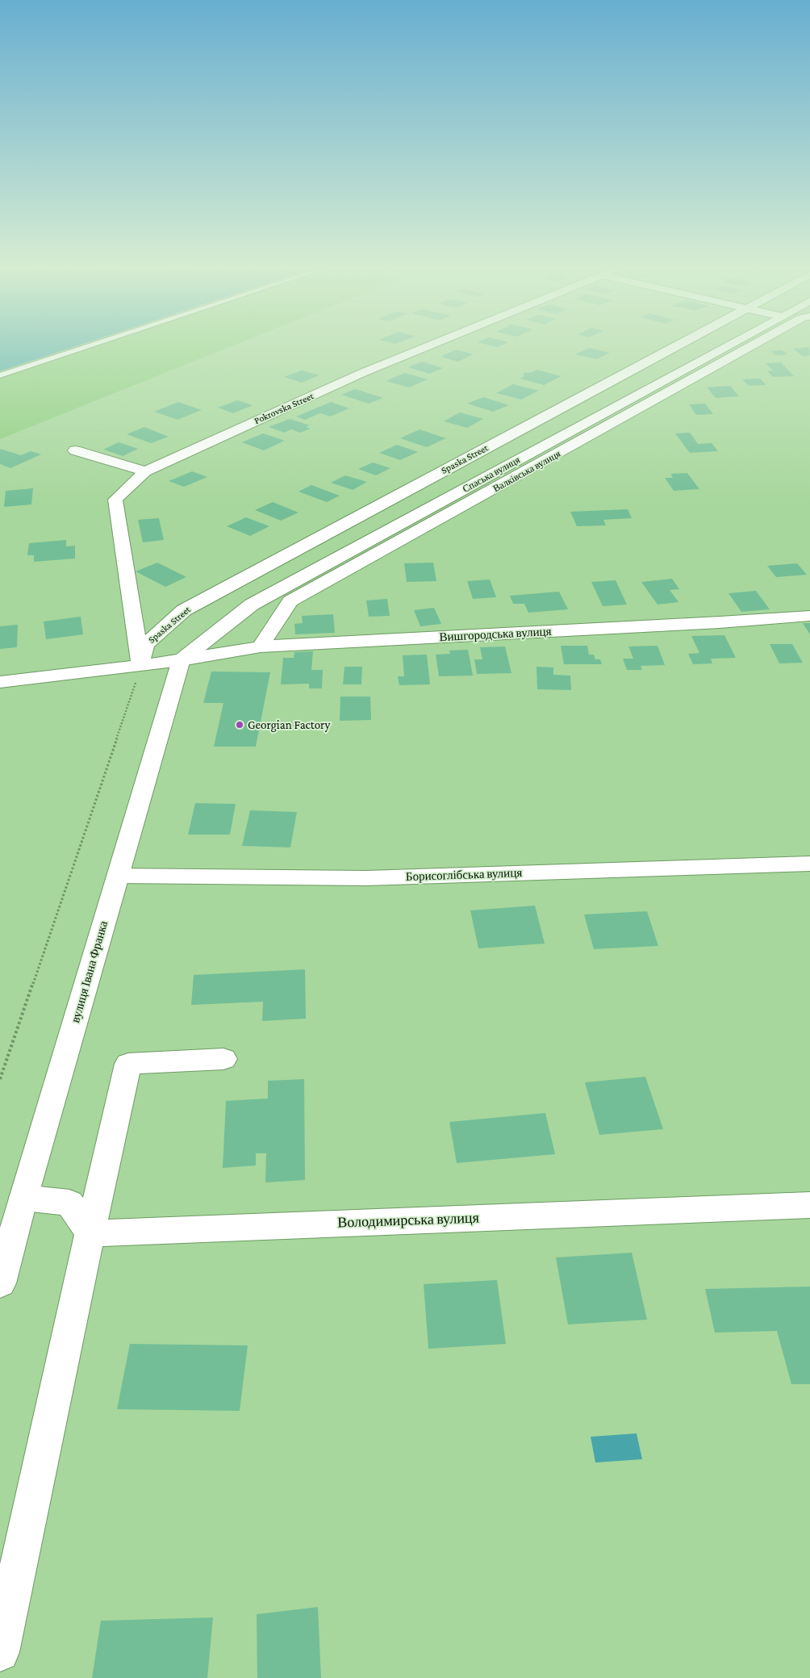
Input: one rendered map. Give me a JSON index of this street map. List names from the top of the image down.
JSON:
{
  "streets": {
    "street": [
      "Pokrovska Street",
      "Spaska Street",
      "Валківська вулиця",
      "Спаська вулиця",
      "Вишгородська вулиця",
      "Борисоглібська вулиця",
      "вулиця Івана Франка",
      "Володимирська вулиця"
    ]
  },
  "crossings": [
    ["Pokrovska Street", "Spaska Street"],
    ["Pokrovska Street", "Вишгородська вулиця"],
    ["Spaska Street", "Вишгородська вулиця"],
    ["Валківська вулиця", "Вишгородська вулиця"],
    ["Спаська вулиця", "Вишгородська вулиця"],
    ["Спаська вулиця", "вулиця Івана Франка"],
    ["Вишгородська вулиця", "вулиця Івана Франка"],
    ["Борисоглібська вулиця", "вулиця Івана Франка"]
  ],
  "places": ["Georgian Factory"]
}
